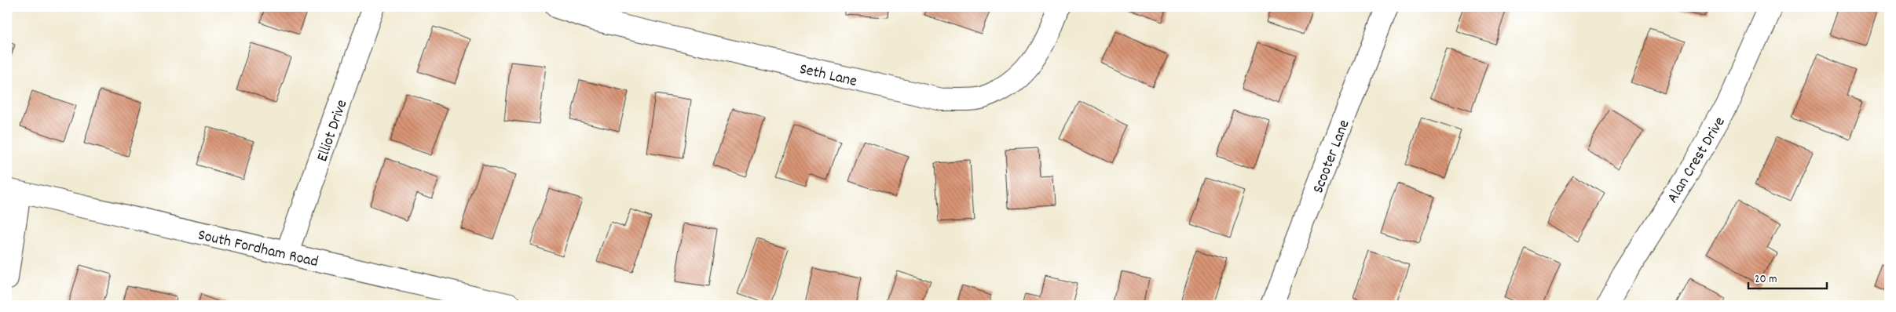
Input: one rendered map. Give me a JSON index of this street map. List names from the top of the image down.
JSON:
{
  "streets": {
    "street": [
      "Seth Lane",
      "Elliot Drive",
      "Scooter Lane",
      "Alan Crest Drive",
      "South Fordham Road"
    ]
  },
  "crossings": [
    ["Elliot Drive", "South Fordham Road"]
  ],
  "scale_bar": "20 m"
}
